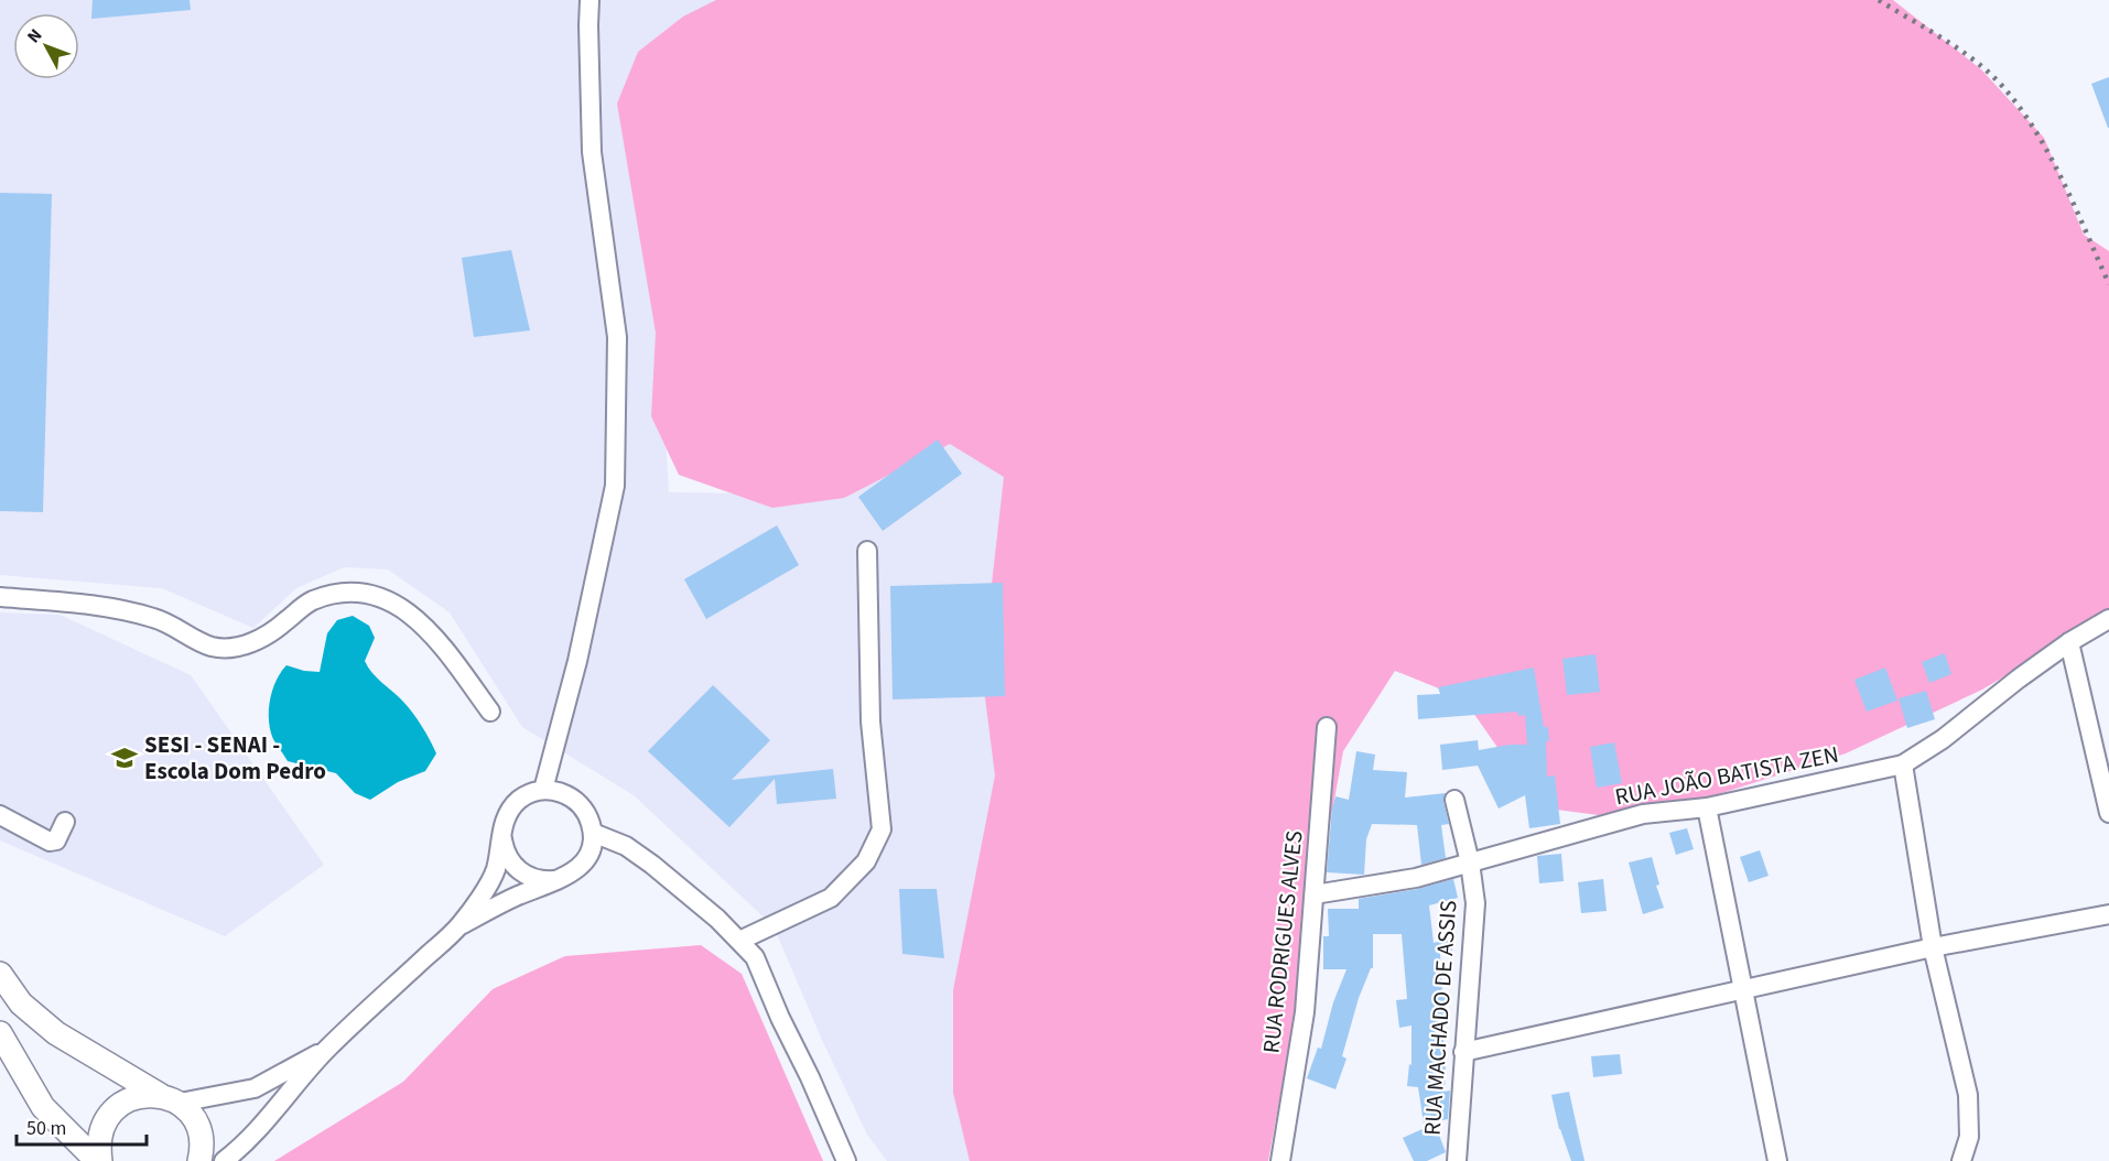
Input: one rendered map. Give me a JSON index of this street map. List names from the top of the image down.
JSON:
{
  "streets": {
    "street": ["RUA JOÃO BATISTA ZEN", "RUA RODRIGUES ALVES", "RUA MACHADO DE ASSIS"]
  },
  "crossings": [
    ["RUA JOÃO BATISTA ZEN", "RUA RODRIGUES ALVES"],
    ["RUA JOÃO BATISTA ZEN", "RUA MACHADO DE ASSIS"]
  ],
  "places": {
    "school or university": ["SESI - SENAI - Escola Dom Pedro"]
  },
  "scale_bar": "50 m",
  "north": "top left"
}
